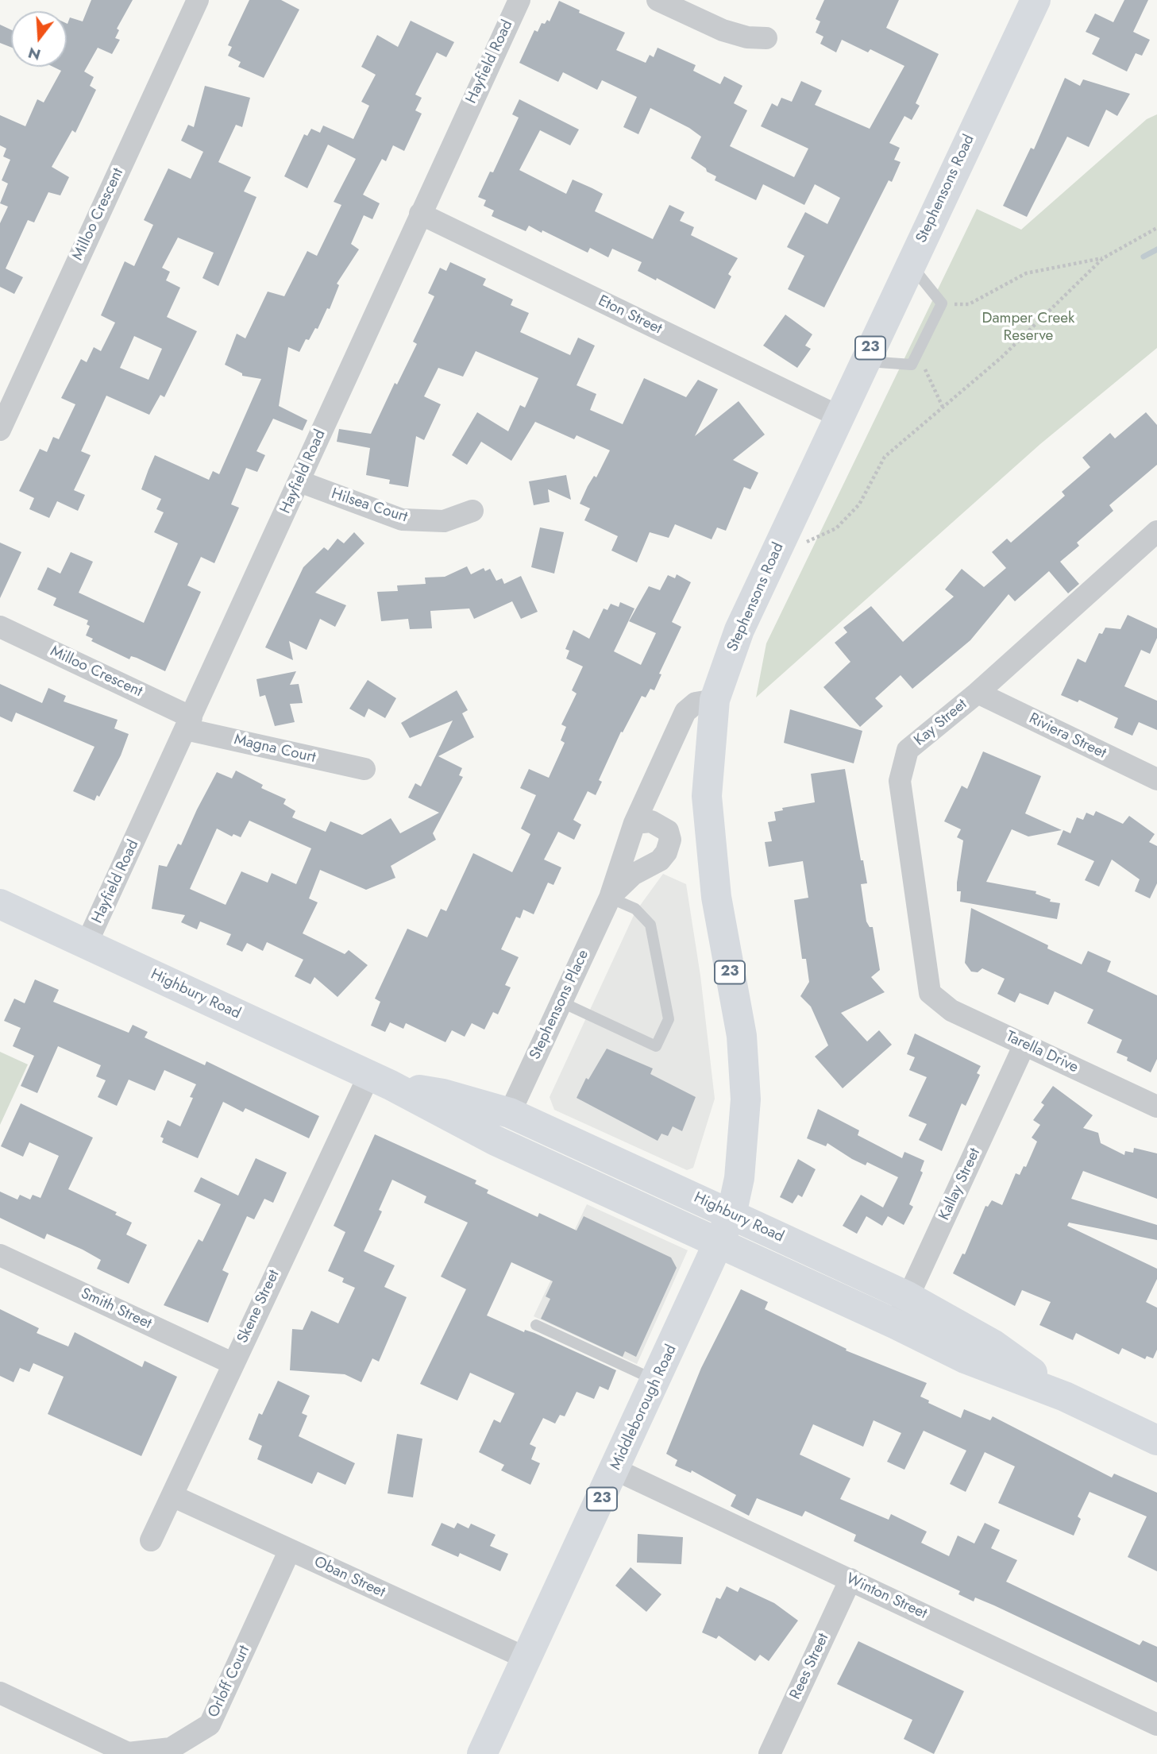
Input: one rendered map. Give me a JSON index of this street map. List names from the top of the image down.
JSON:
{
  "streets": {
    "main road": [
      "Stephensons Road",
      "23",
      "Highbury Road",
      "Middleborough Road"
    ],
    "street": [
      "Hayfield Road",
      "Milloo Crescent",
      "Eton Street",
      "Hilsea Court",
      "Kay Street",
      "Riviera Street",
      "Magna Court",
      "Stephensons Place",
      "Tarella Drive",
      "Kallay Street",
      "Skene Street",
      "Smith Street",
      "Oban Street",
      "Winton Street",
      "Rees Street",
      "Orloff Court"
    ]
  },
  "crossings": [
    ["Hayfield Road", "Milloo Crescent"],
    ["Hayfield Road", "Eton Street"],
    ["Hayfield Road", "Hilsea Court"],
    ["Hayfield Road", "Magna Court"],
    ["Hayfield Road", "Highbury Road"],
    ["Stephensons Road", "Eton Street"],
    ["Stephensons Road", "Highbury Road"],
    ["Stephensons Road", "Stephensons Place"],
    ["Stephensons Road", "Middleborough Road"],
    ["Milloo Crescent", "Magna Court"],
    ["Kay Street", "Riviera Street"],
    ["Kay Street", "Tarella Drive"],
    ["Highbury Road", "Stephensons Place"],
    ["Highbury Road", "Kallay Street"],
    ["Highbury Road", "Skene Street"],
    ["Highbury Road", "Middleborough Road"],
    ["Tarella Drive", "Kallay Street"],
    ["Skene Street", "Smith Street"],
    ["Skene Street", "Oban Street"],
    ["Middleborough Road", "Oban Street"],
    ["Middleborough Road", "Winton Street"],
    ["Oban Street", "Orloff Court"],
    ["Winton Street", "Rees Street"]
  ],
  "parks": ["Damper Creek Reserve"],
  "north": "bottom"
}
